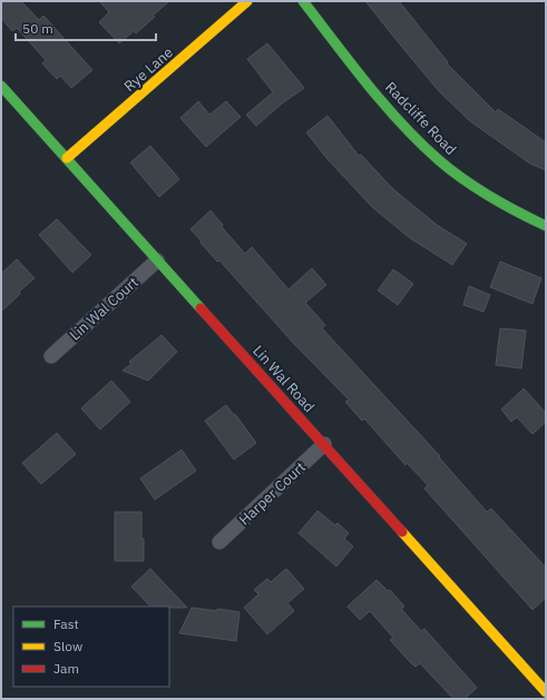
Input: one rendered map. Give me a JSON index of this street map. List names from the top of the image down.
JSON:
{
  "streets": {
    "street": [
      "Rye Lane",
      "Radcliffe Road",
      "Lin Wal Court",
      "Lin Wal Road",
      "Harper Court"
    ]
  },
  "crossings": [
    ["Rye Lane", "Lin Wal Road"],
    ["Lin Wal Court", "Lin Wal Road"],
    ["Lin Wal Road", "Harper Court"]
  ],
  "legend": ["Fast", "Slow", "Jam"],
  "scale_bar": "50 m"
}
